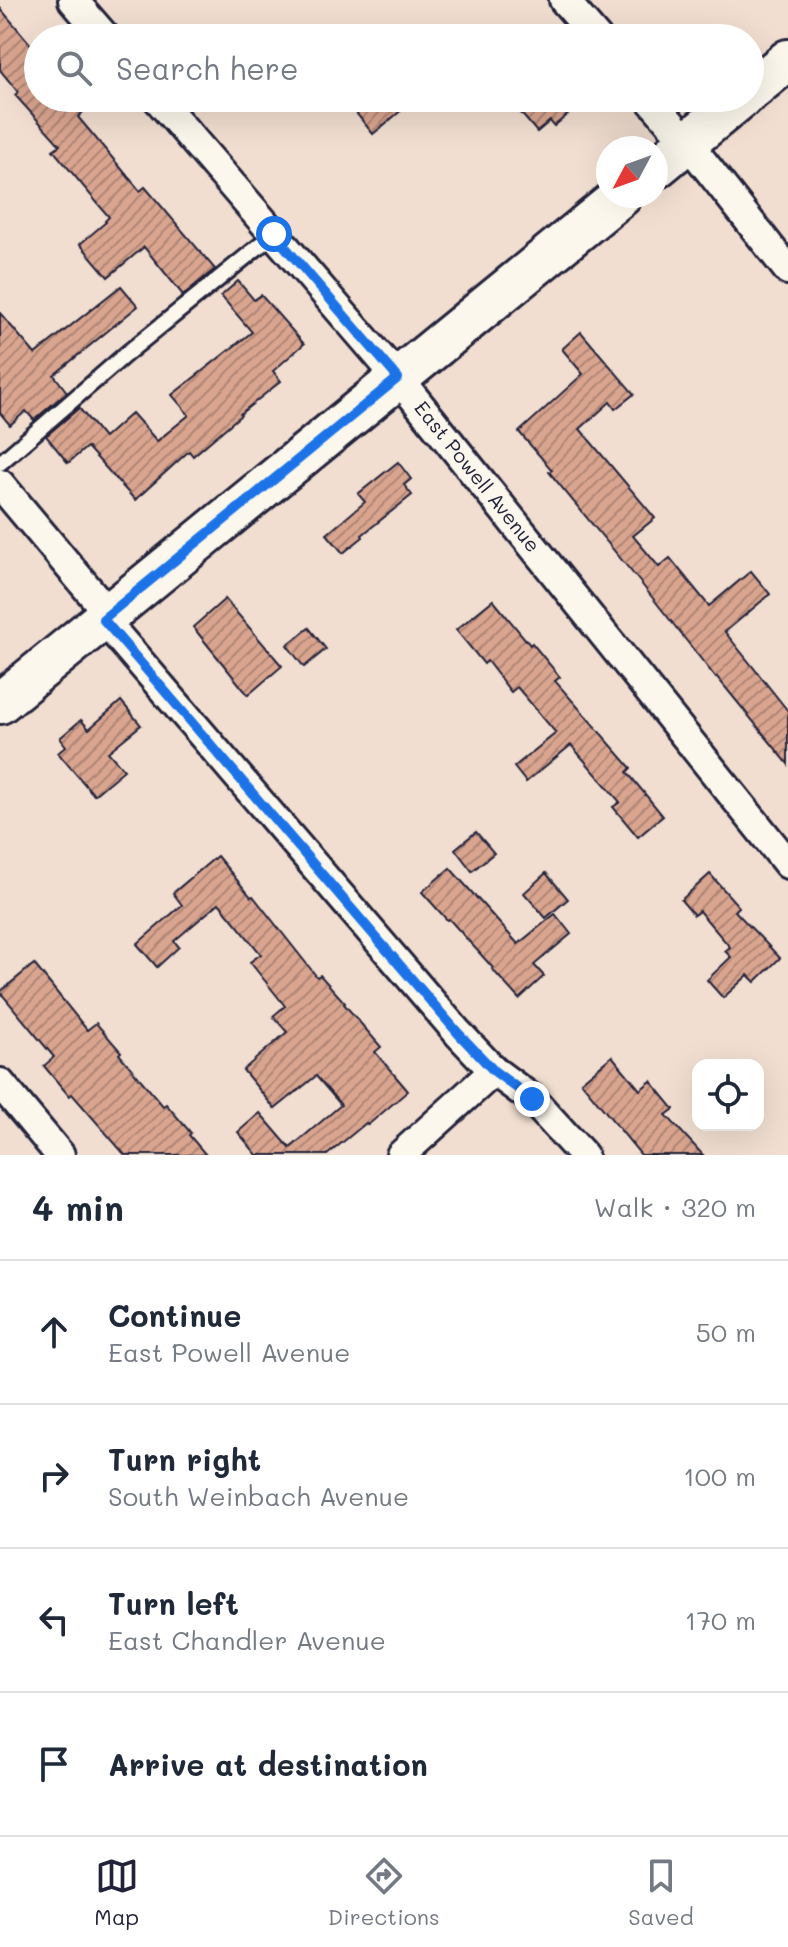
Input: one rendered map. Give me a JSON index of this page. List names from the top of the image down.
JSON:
{
  "streets": {
    "street": ["East Powell Avenue"]
  },
  "north": "bottom left",
  "page": {
    "search": "Search here",
    "heading": ["4 min", "Walk · 320 m"],
    "list": [
      ["Continue", "East Powell Avenue", "50 m"],
      ["Turn right", "South Weinbach Avenue", "100 m"],
      ["Turn left", "East Chandler Avenue", "170 m"],
      "Arrive at destination"
    ],
    "nav": ["Map", "Directions", "Saved"]
  }
}
